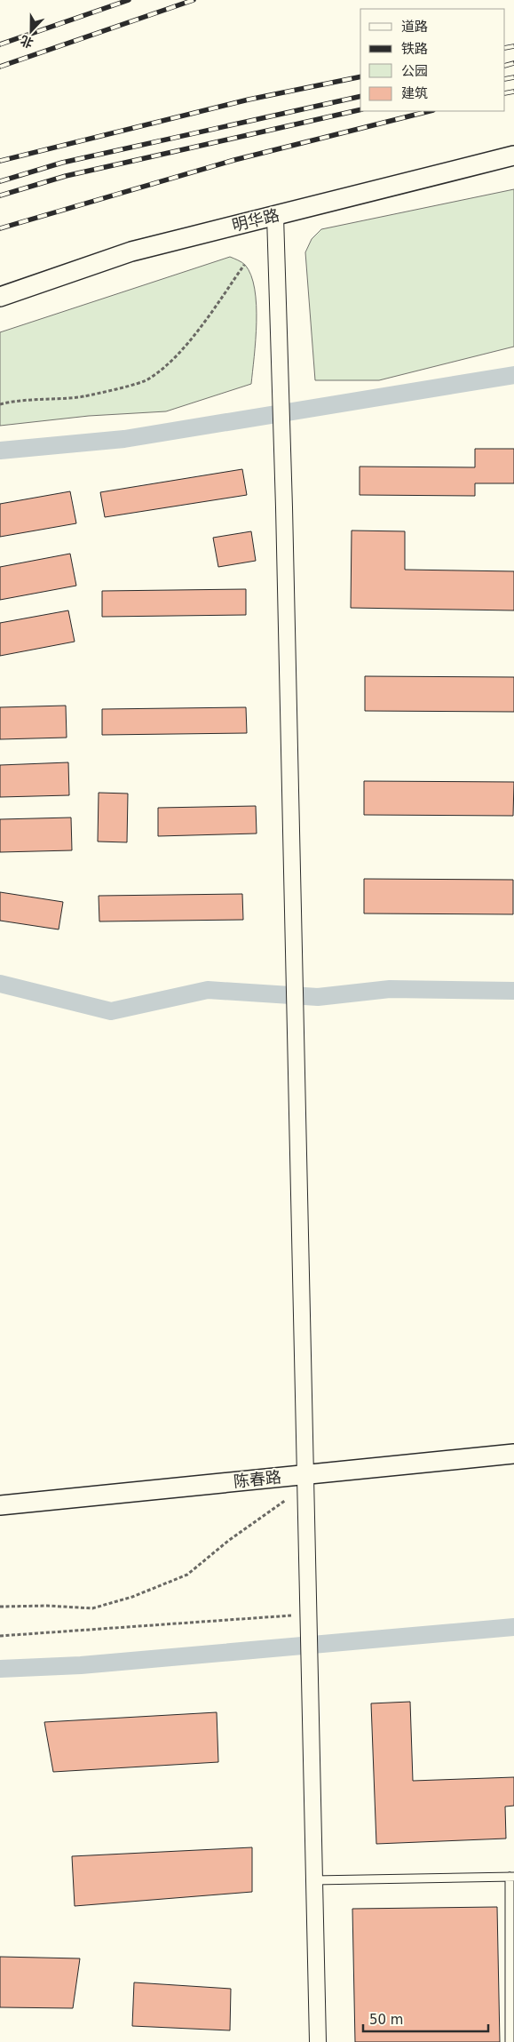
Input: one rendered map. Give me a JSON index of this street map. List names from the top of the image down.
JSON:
{
  "streets": {
    "street": ["明华路", "陈春路"]
  },
  "legend": [
    "道路",
    "铁路",
    "公园",
    "建筑"
  ],
  "scale_bar": "50 m",
  "north": "bottom"
}
